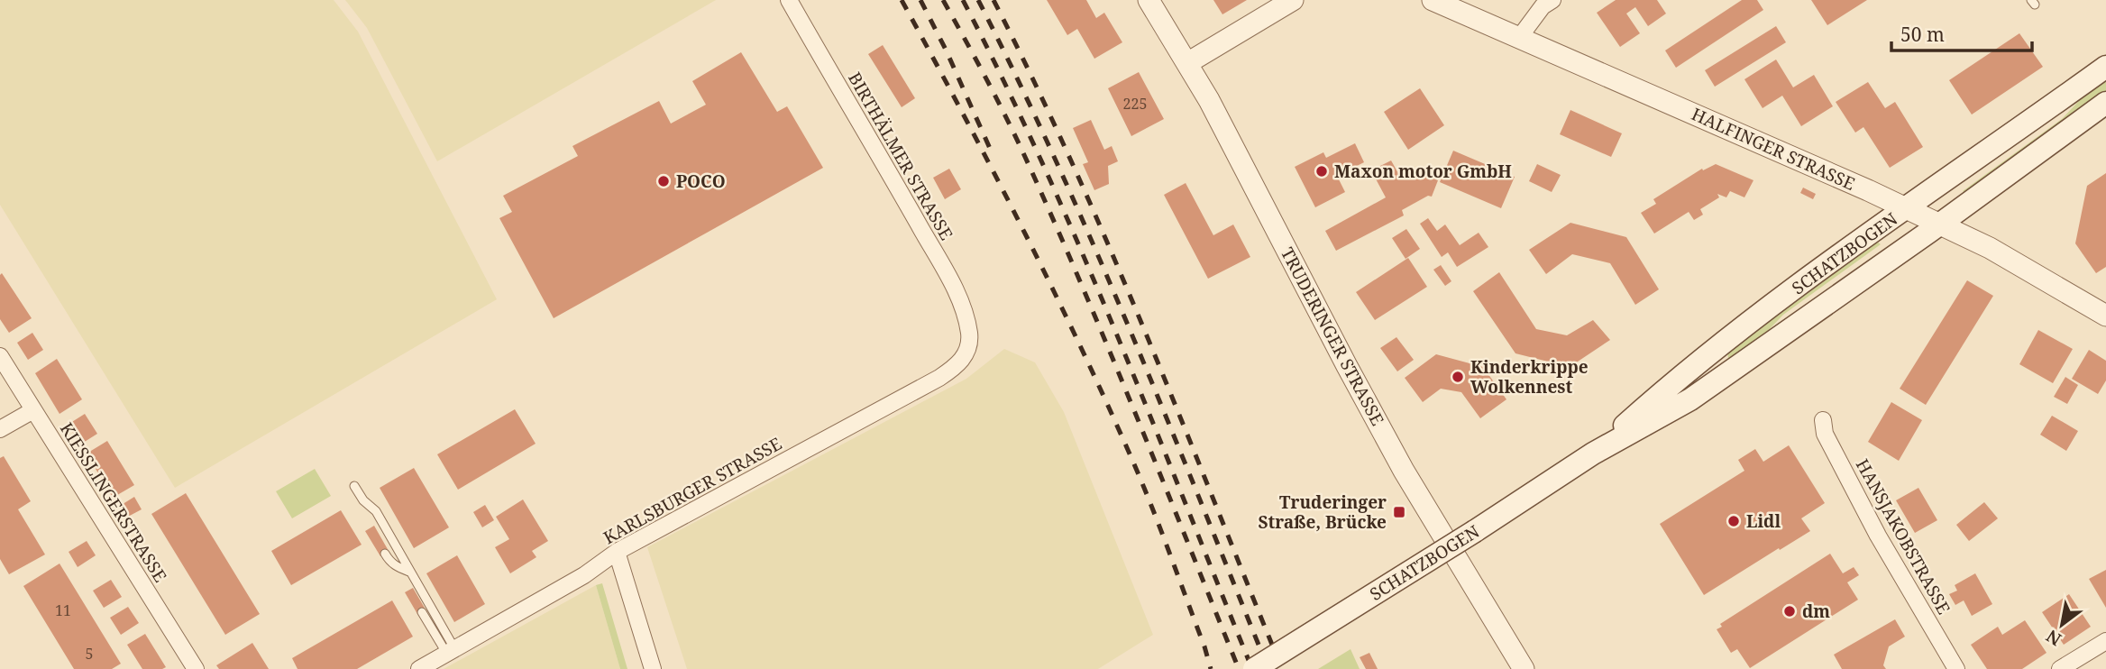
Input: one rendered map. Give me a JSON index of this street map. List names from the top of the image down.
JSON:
{
  "streets": {
    "main road": ["SCHATZBOGEN"],
    "street": [
      "HALFINGER STRASSE",
      "BIRTHÄLMER STRASSE",
      "TRUDERINGER STRASSE",
      "KARLSBURGER STRASSE",
      "KIESSLINGERSTRASSE",
      "HANSJAKOBSTRASSE"
    ]
  },
  "crossings": [
    ["HALFINGER STRASSE", "SCHATZBOGEN"],
    ["BIRTHÄLMER STRASSE", "KARLSBURGER STRASSE"]
  ],
  "places": {
    "other": [
      "Maxon motor GmbH",
      "POCO",
      "Kinderkrippe Wolkennest",
      "Lidl",
      "dm"
    ],
    "transit": ["Truderinger Straße, Brücke"]
  },
  "house_numbers": ["225", "11", "5"],
  "scale_bar": "50 m",
  "north": "bottom left"
}
